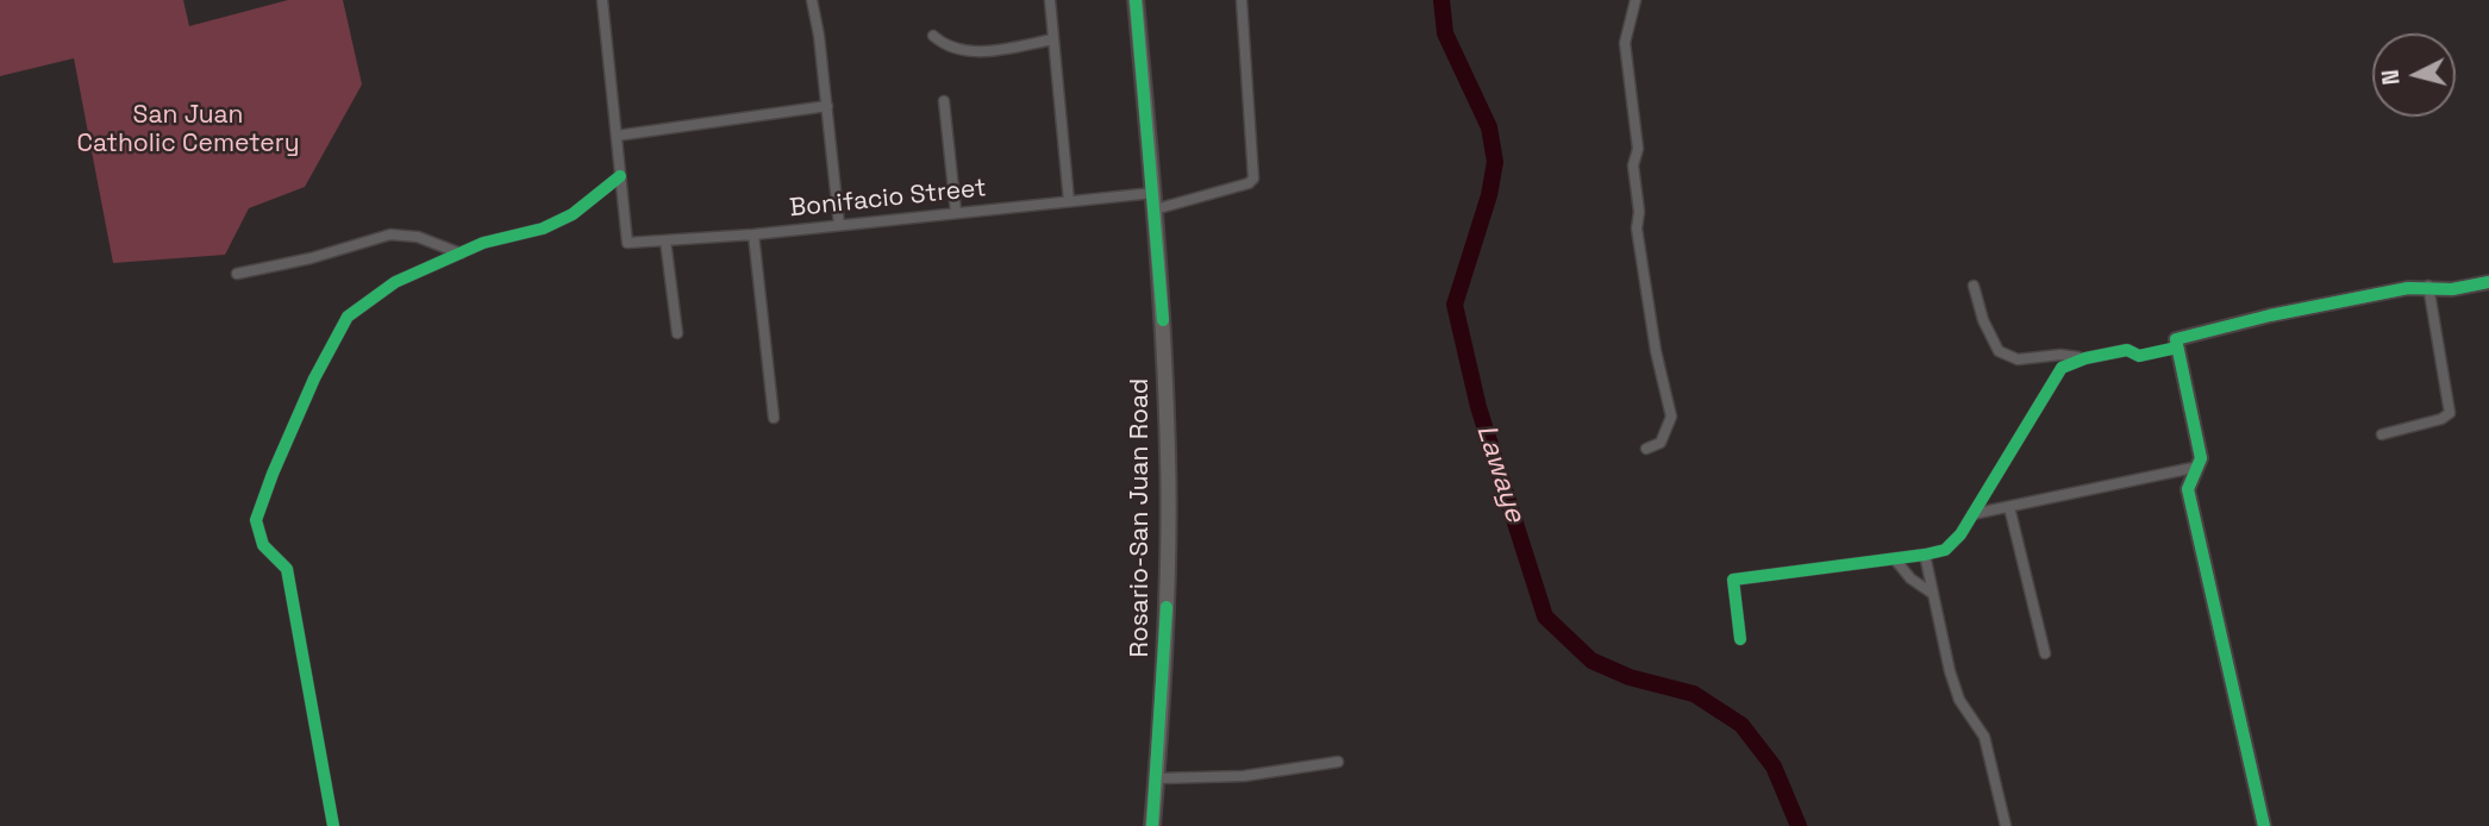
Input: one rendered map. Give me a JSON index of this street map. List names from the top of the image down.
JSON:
{
  "streets": {
    "main road": ["Rosario-San Juan Road"],
    "street": ["Bonifacio Street"]
  },
  "crossings": [
    ["Bonifacio Street", "Rosario-San Juan Road"]
  ],
  "water": ["Lawaye"],
  "parks": ["San Juan Catholic Cemetery"],
  "north": "left"
}
